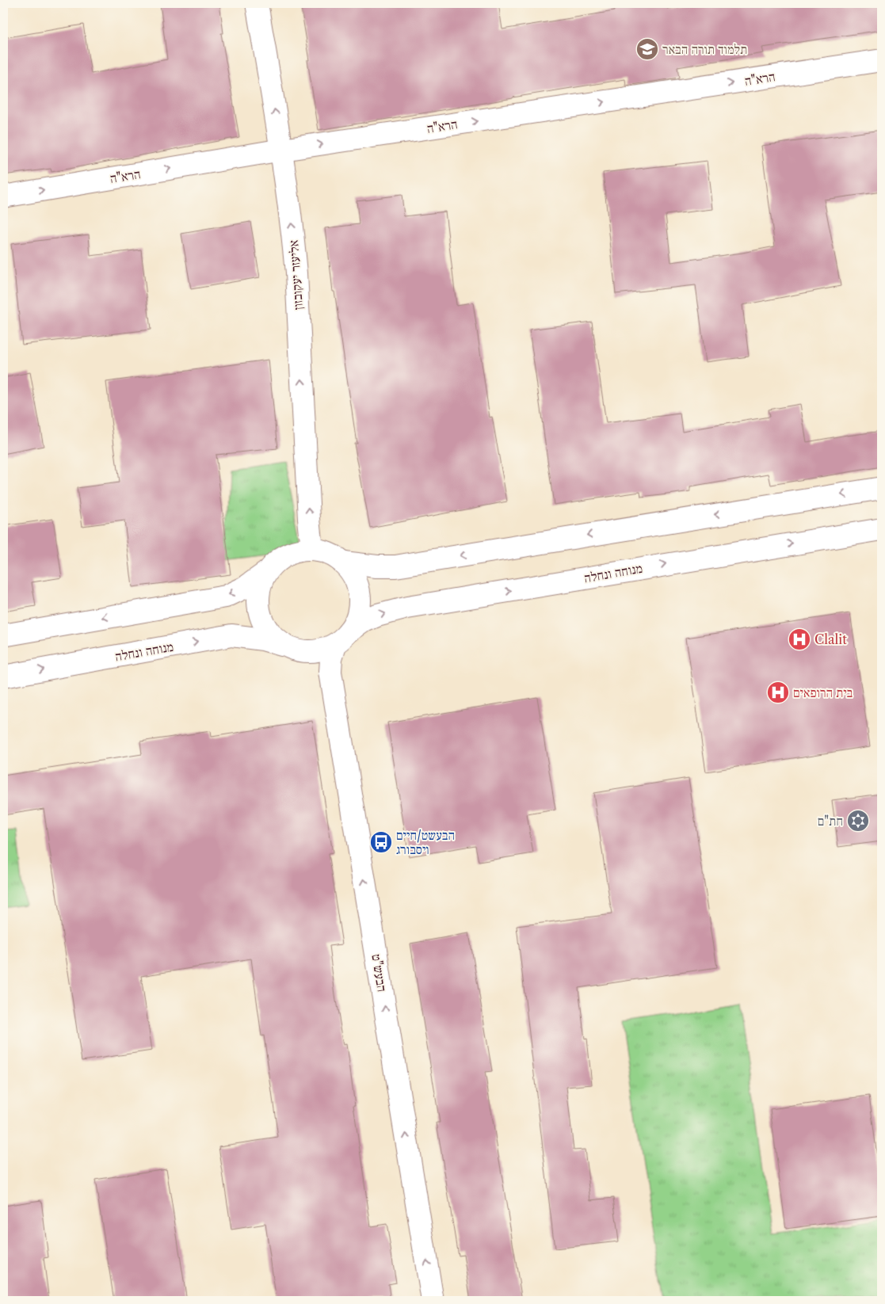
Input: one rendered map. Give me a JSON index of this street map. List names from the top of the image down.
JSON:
{
  "streets": {
    "street": [
      "הרא\"ה",
      "אליעזר יעקובזון",
      "מנוחה ונחלה",
      "הבעש\"ט"
    ]
  },
  "crossings": [
    ["הרא\"ה", "אליעזר יעקובזון"],
    ["אליעזר יעקובזון", "מנוחה ונחלה"],
    ["אליעזר יעקובזון", "הבעש\"ט"],
    ["מנוחה ונחלה", "הבעש\"ט"]
  ],
  "one_way": ["הרא\"ה", "אליעזר יעקובזון", "הבעש\"ט"],
  "places": {
    "school or university": ["תלמוד תורה הבאר"],
    "hospital": ["Clalit", "בית הרופאים"],
    "synagogue": ["חת\"ם"],
    "bus stop": ["הבעשט/חיים ויסבורג"]
  }
}
